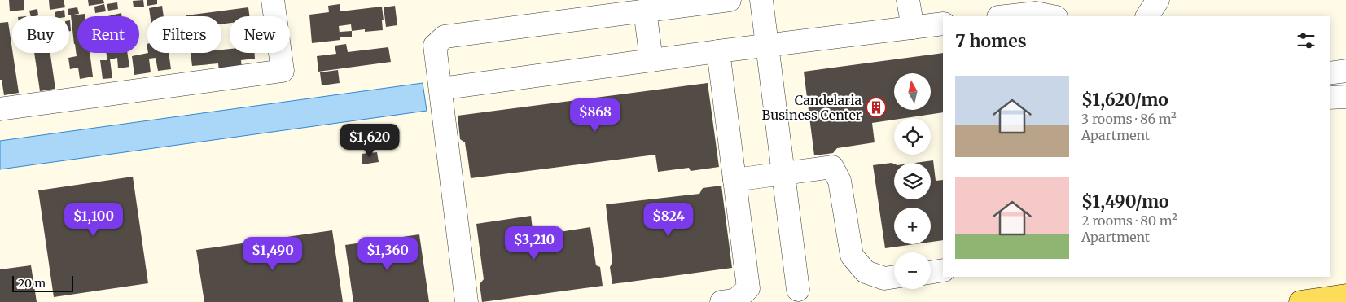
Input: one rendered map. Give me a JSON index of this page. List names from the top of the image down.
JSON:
{
  "places": {
    "building": ["Candelaria Business Center"]
  },
  "scale_bar": "20 m",
  "north": "top",
  "page": {
    "chip": [
      "Buy",
      "Rent",
      "Filters",
      "New"
    ],
    "heading": "7 homes",
    "list": [
      {
        "name": "$1,620/mo",
        "note": "3 rooms · 86 m² · Apartment"
      },
      {
        "name": "$1,490/mo",
        "note": "2 rooms · 80 m² · Apartment"
      }
    ],
    "map_buttons": ["+", "−"],
    "price": [
      "$868",
      "$1,620",
      "$1,100",
      "$824",
      "$3,210",
      "$1,490",
      "$1,360"
    ],
    "scale": "20 m"
  }
}
